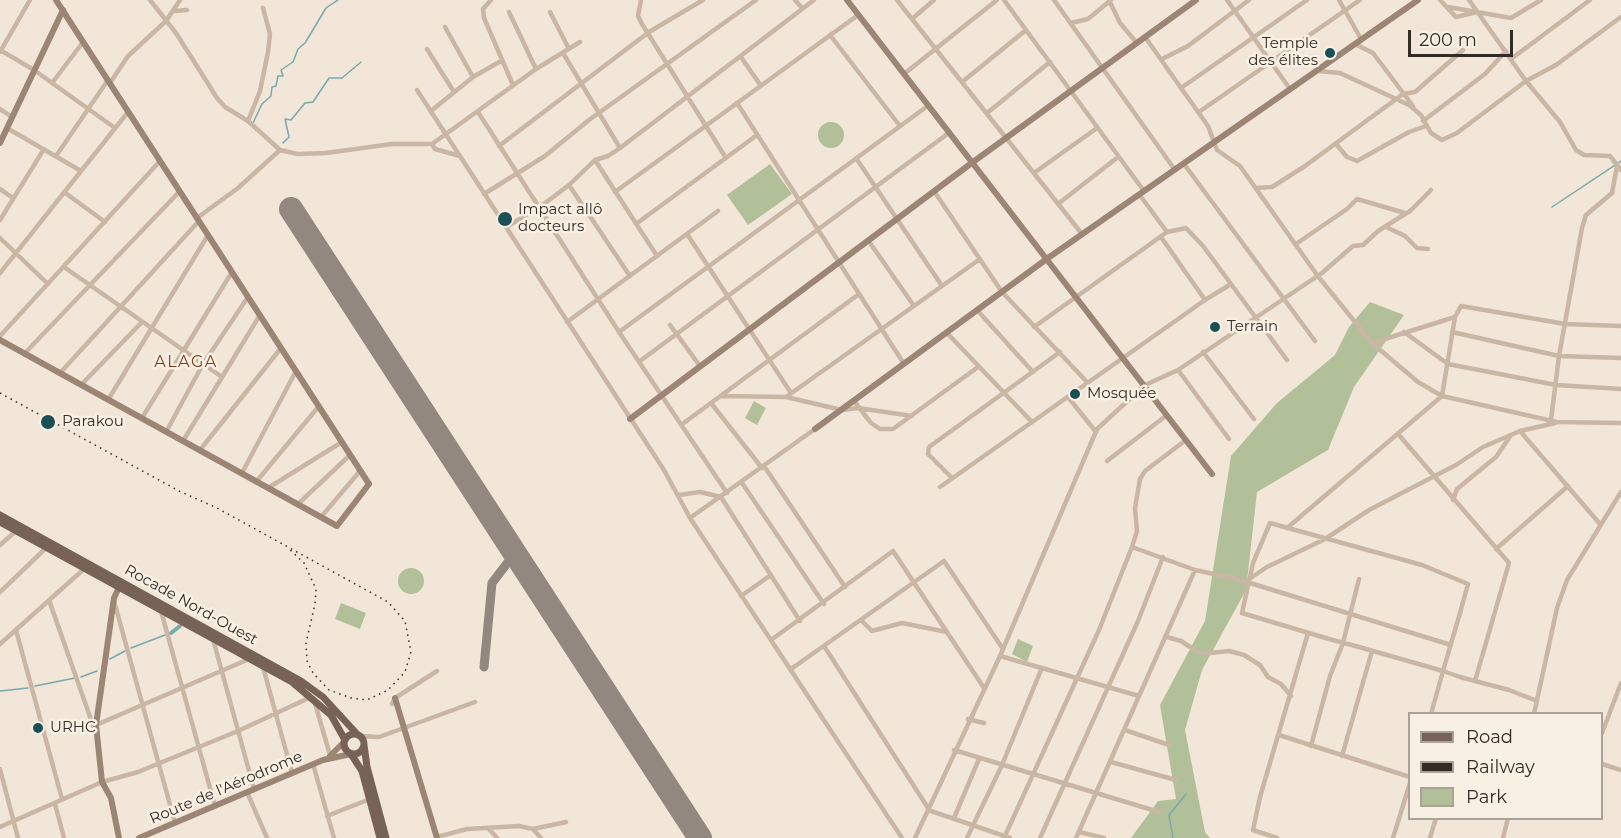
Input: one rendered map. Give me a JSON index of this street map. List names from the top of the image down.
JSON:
{
  "streets": {
    "main road": ["Rocade Nord-Ouest"],
    "street": ["Route de l'Aérodrome"]
  },
  "crossings": [
    ["Rocade Nord-Ouest", "Route de l'Aérodrome"]
  ],
  "districts": ["ALAGA"],
  "places": [
    "Temple des élites",
    "Impact allô docteurs",
    "Terrain",
    "Mosquée",
    "Parakou",
    "URHC"
  ],
  "legend": ["Road", "Railway", "Park"],
  "scale_bar": "200 m"
}
